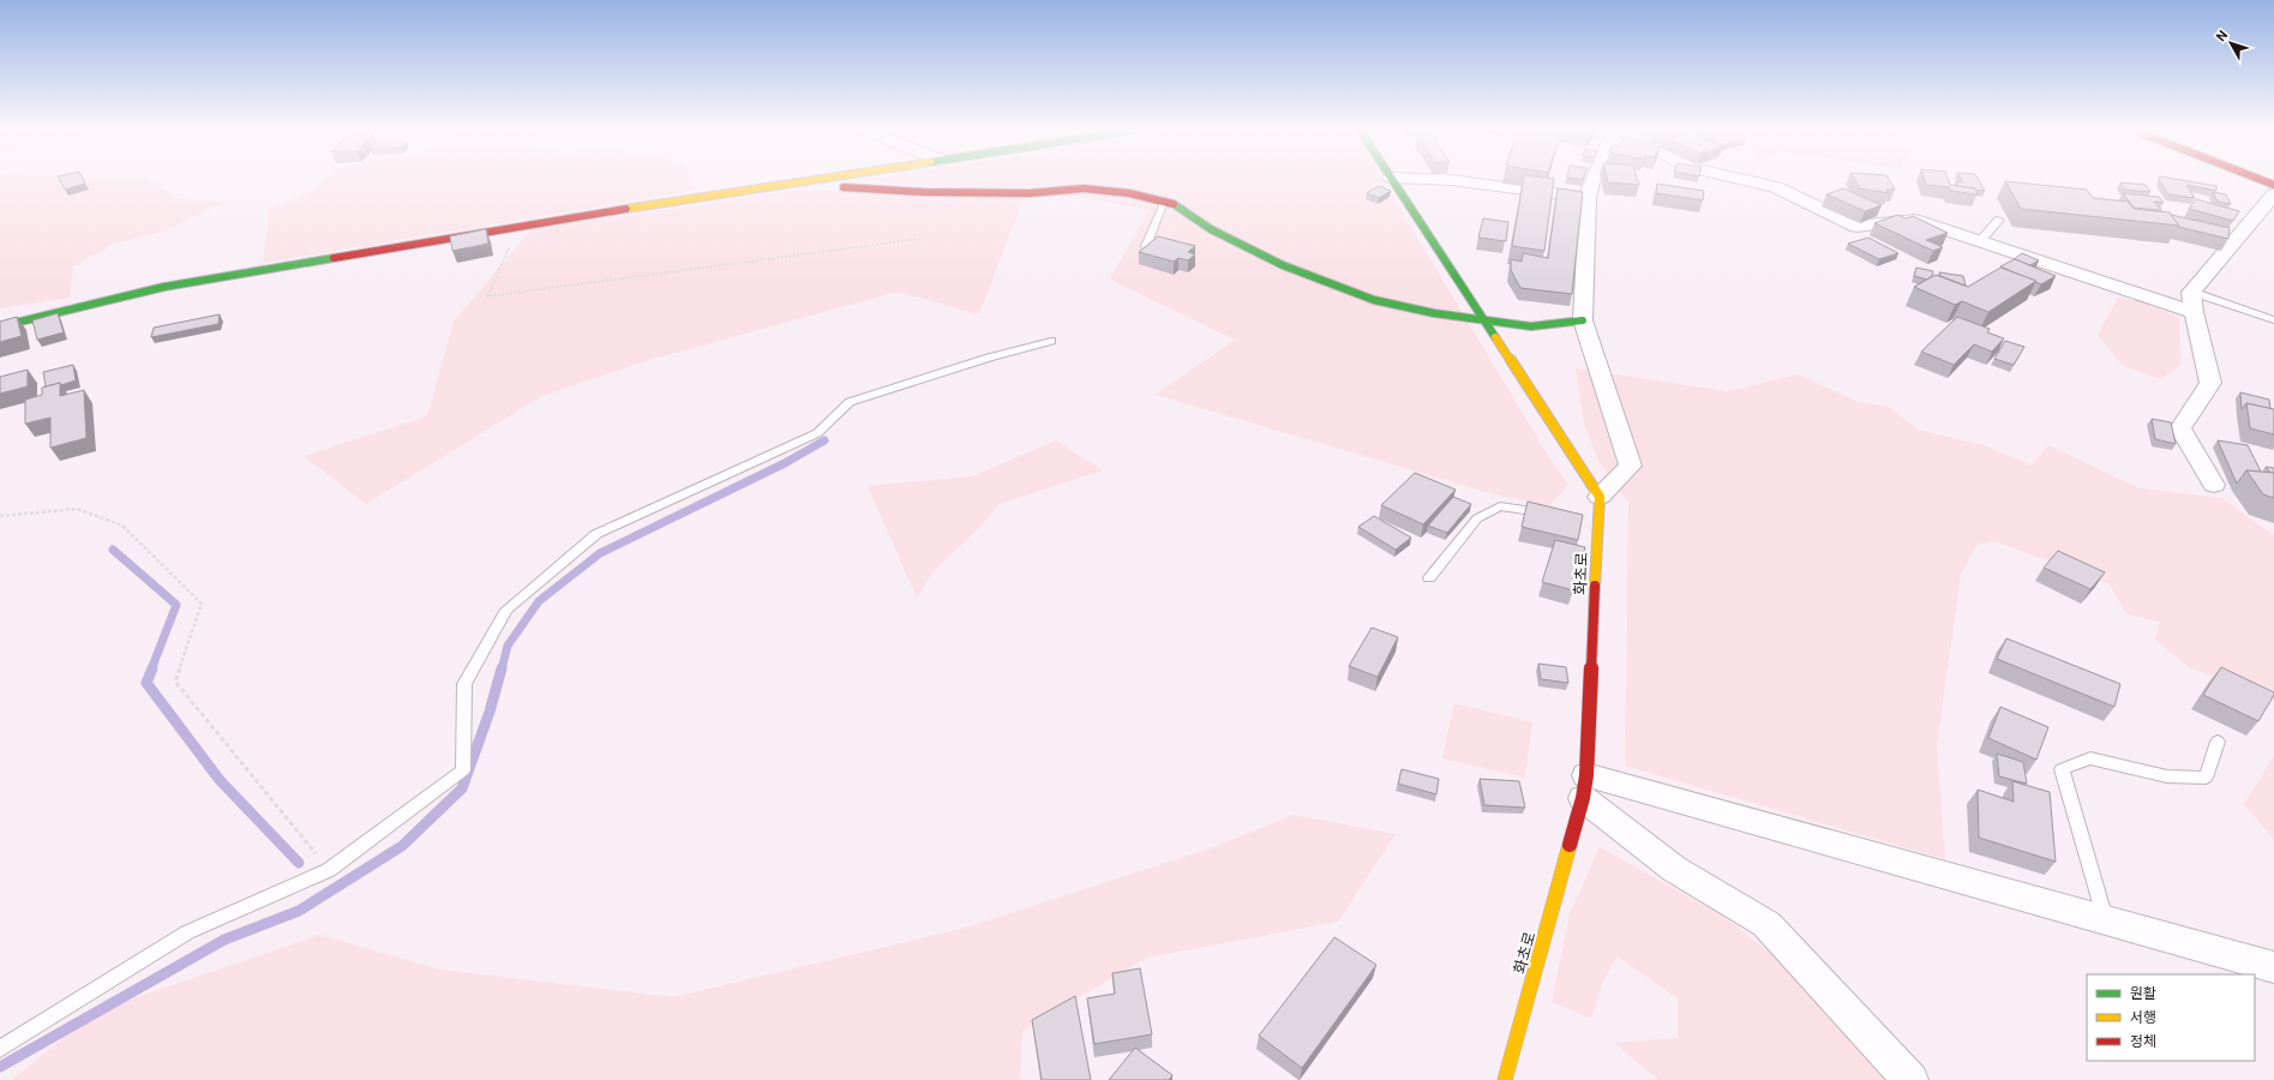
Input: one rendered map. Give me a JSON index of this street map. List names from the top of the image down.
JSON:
{
  "streets": {
    "street": ["화초로"]
  },
  "legend": ["원활", "서행", "정체"],
  "north": "top left"
}
